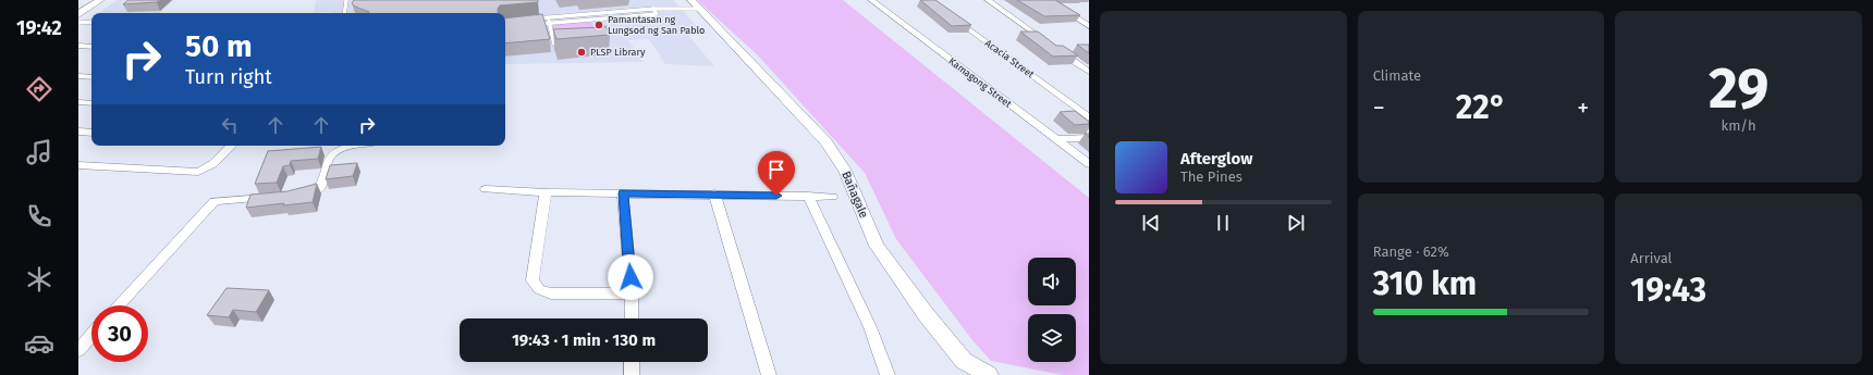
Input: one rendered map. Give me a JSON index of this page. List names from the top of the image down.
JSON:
{
  "streets": {
    "street": ["Acacia Street", "Kamagong Street", "Bañagale"]
  },
  "places": ["Pamantasan ng Lungsod ng San Pablo", "PLSP Library"],
  "page": {
    "tabs": "19:42",
    "tile": [
      "Climate",
      ["29", "km/h"],
      ["Range · 62%", "310 km"],
      ["Arrival", "19:43"]
    ],
    "turn": ["50 m", "Turn right"],
    "heat": ["−", "22°", "+"],
    "song": ["Afterglow", "The Pines"],
    "limit": "30",
    "trip": "19:43 · 1 min · 130 m"
  }
}
